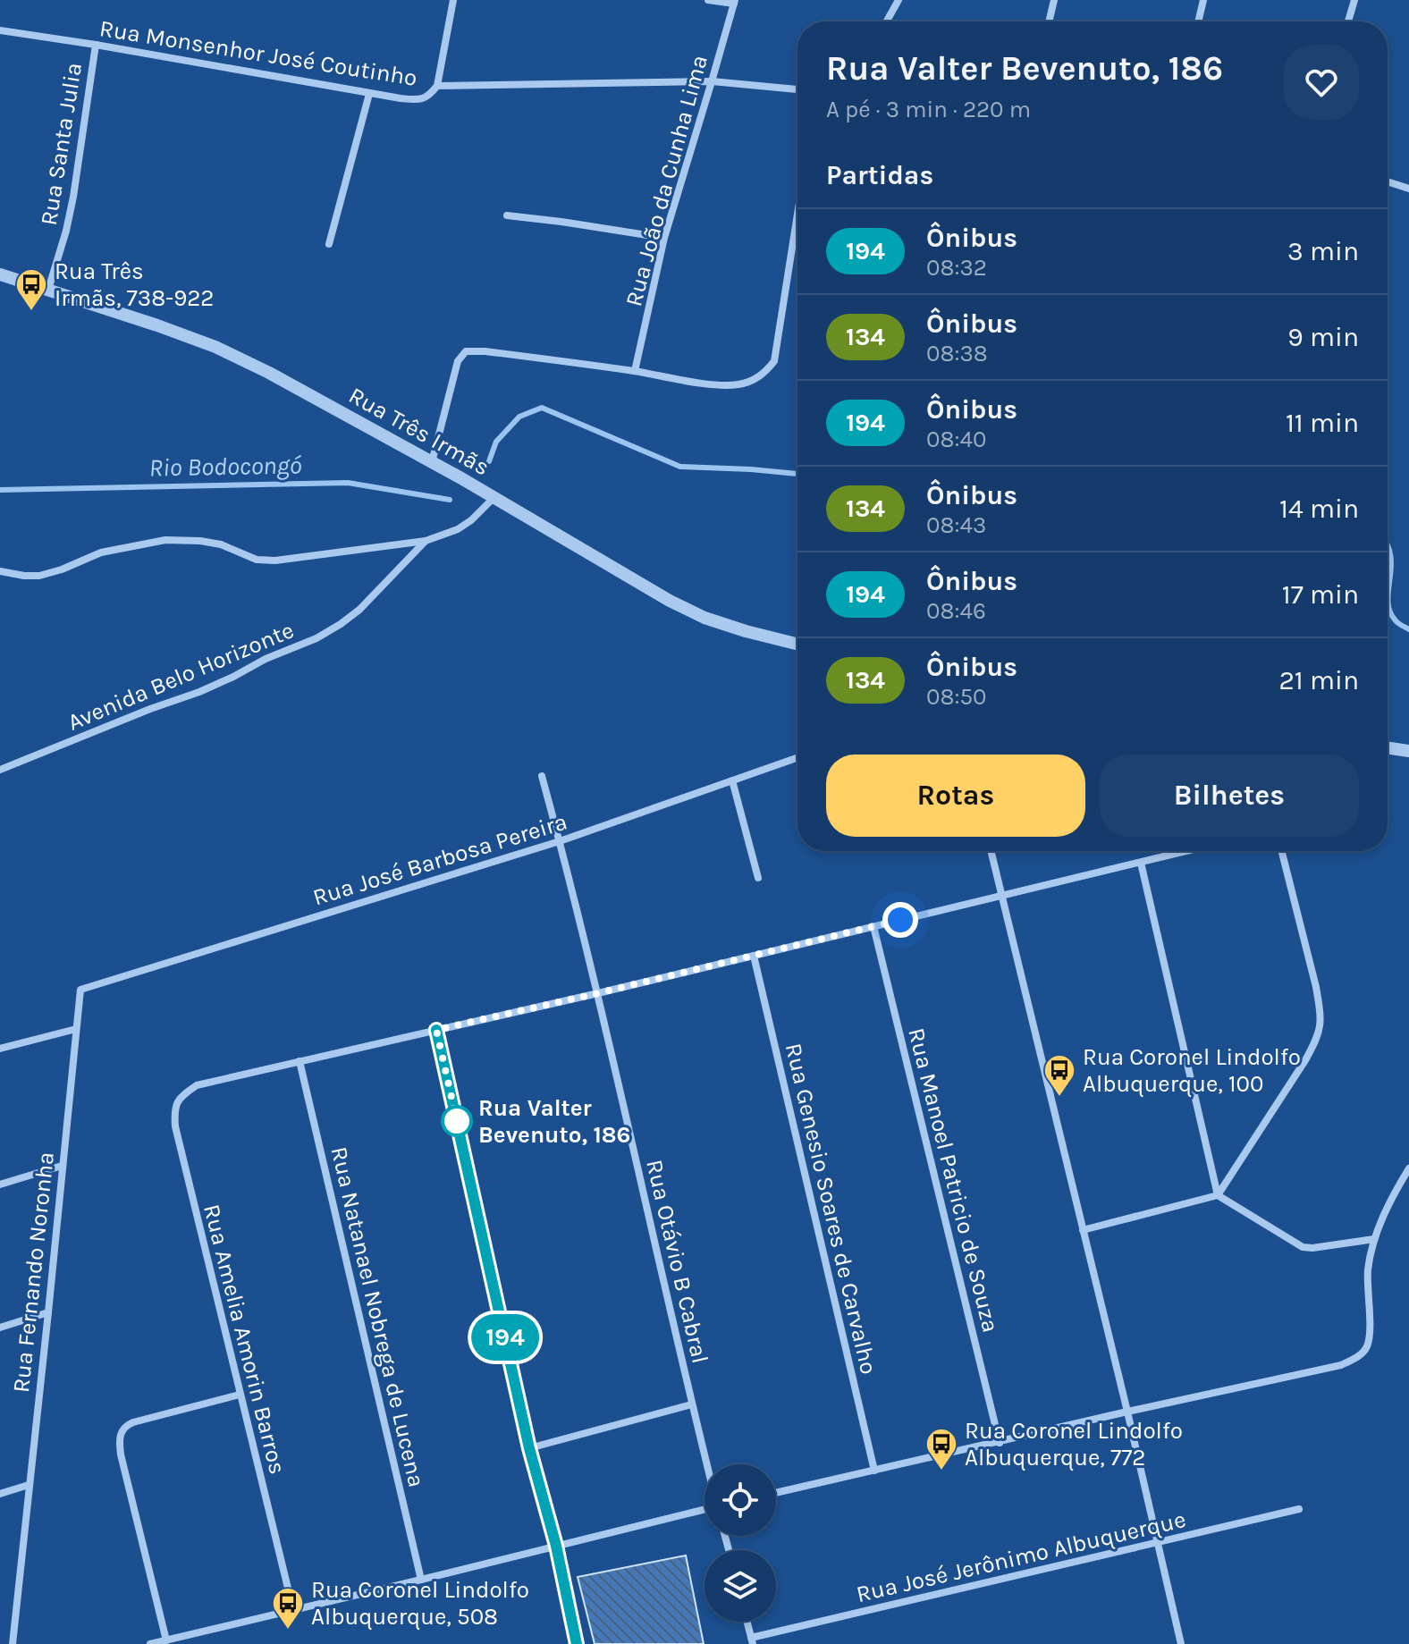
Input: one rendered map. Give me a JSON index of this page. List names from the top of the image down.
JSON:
{
  "streets": {
    "street": [
      "Rua Monsenhor José Coutinho",
      "Rua Santa Julia",
      "Rua João da Cunha Lima",
      "Rua Três Irmãs",
      "Avenida Belo Horizonte",
      "Rua José Barbosa Pereira",
      "Rua Manoel Patricio de Souza",
      "Rua Genesio Soares de Carvalho",
      "Rua Otávio B Cabral",
      "Rua Fernando Noronha",
      "Rua Natanael Nobrega de Lucena",
      "Rua Amelia Amorin Barros",
      "Rua José Jerônimo Albuquerque"
    ]
  },
  "crossings": [
    ["Rua Monsenhor José Coutinho", "Rua Santa Julia"],
    ["Rua Monsenhor José Coutinho", "Rua João da Cunha Lima"],
    ["Rua Santa Julia", "Rua Três Irmãs"],
    ["Rua José Barbosa Pereira", "Rua Otávio B Cabral"],
    ["Rua José Barbosa Pereira", "Rua Fernando Noronha"],
    ["Rua Natanael Nobrega de Lucena", "Rua Amelia Amorin Barros"]
  ],
  "water": ["Rio Bodocongó"],
  "places": {
    "bus stop": [
      "Rua Três Irmãs, 738-922",
      "Rua Coronel Lindolfo Albuquerque, 100",
      "Rua Coronel Lindolfo Albuquerque, 772",
      "Rua Coronel Lindolfo Albuquerque, 508"
    ],
    "other": ["Rua Valter Bevenuto, 186"]
  },
  "lines": ["bus line 194"],
  "page": {
    "on_map": "194",
    "heading": [
      ["Rua Valter Bevenuto, 186", "A pé · 3 min · 220 m"],
      "Partidas"
    ],
    "list": [
      {
        "mark": "194",
        "name": "Ônibus",
        "note": "08:32",
        "value": "3 min"
      },
      {
        "mark": "134",
        "name": "Ônibus",
        "note": "08:38",
        "value": "9 min"
      },
      {
        "mark": "194",
        "name": "Ônibus",
        "note": "08:40",
        "value": "11 min"
      },
      {
        "mark": "134",
        "name": "Ônibus",
        "note": "08:43",
        "value": "14 min"
      },
      {
        "mark": "194",
        "name": "Ônibus",
        "note": "08:46",
        "value": "17 min"
      },
      {
        "mark": "134",
        "name": "Ônibus",
        "note": "08:50",
        "value": "21 min"
      }
    ],
    "buttons": ["Rotas", "Bilhetes"]
  }
}
